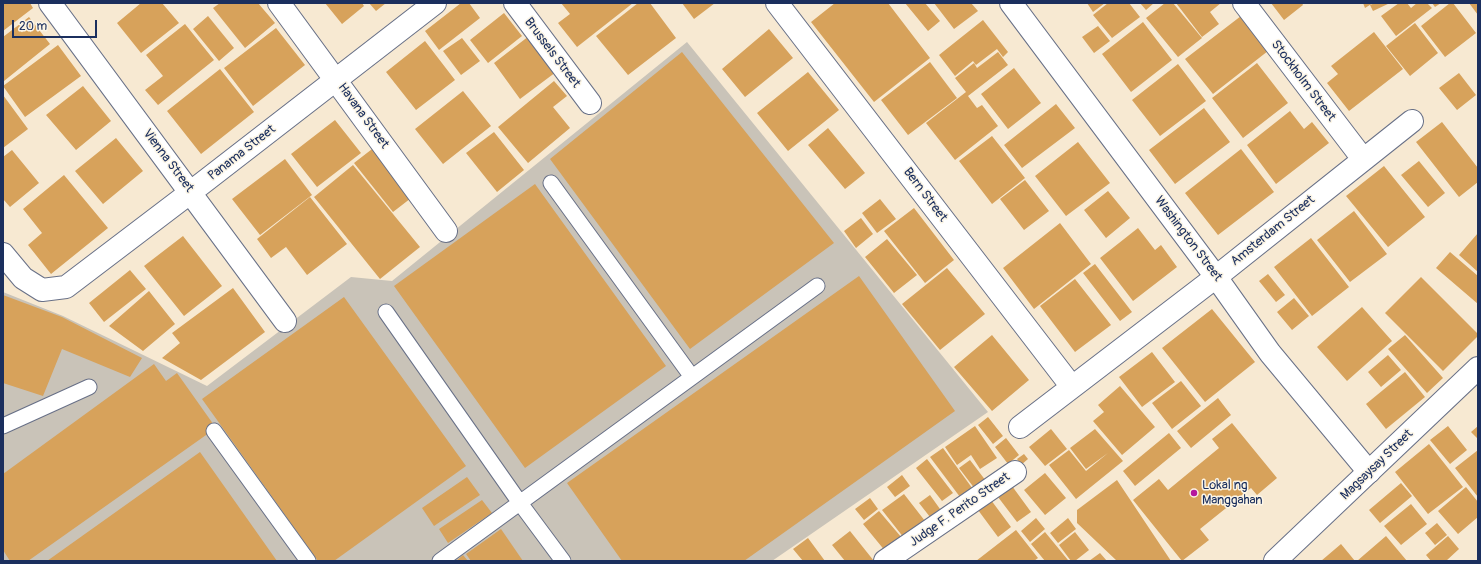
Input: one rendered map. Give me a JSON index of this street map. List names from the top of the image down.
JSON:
{
  "streets": {
    "street": [
      "Brussels Street",
      "Stockholm Street",
      "Havana Street",
      "Panama Street",
      "Vienna Street",
      "Bern Street",
      "Amsterdam Street",
      "Washington Street",
      "Magsaysay Street",
      "Judge F. Perito Street"
    ]
  },
  "crossings": [
    ["Stockholm Street", "Amsterdam Street"],
    ["Havana Street", "Panama Street"],
    ["Panama Street", "Vienna Street"],
    ["Bern Street", "Amsterdam Street"],
    ["Amsterdam Street", "Washington Street"],
    ["Washington Street", "Magsaysay Street"]
  ],
  "places": ["Lokal ng Manggahan"],
  "scale_bar": "20 m"
}
